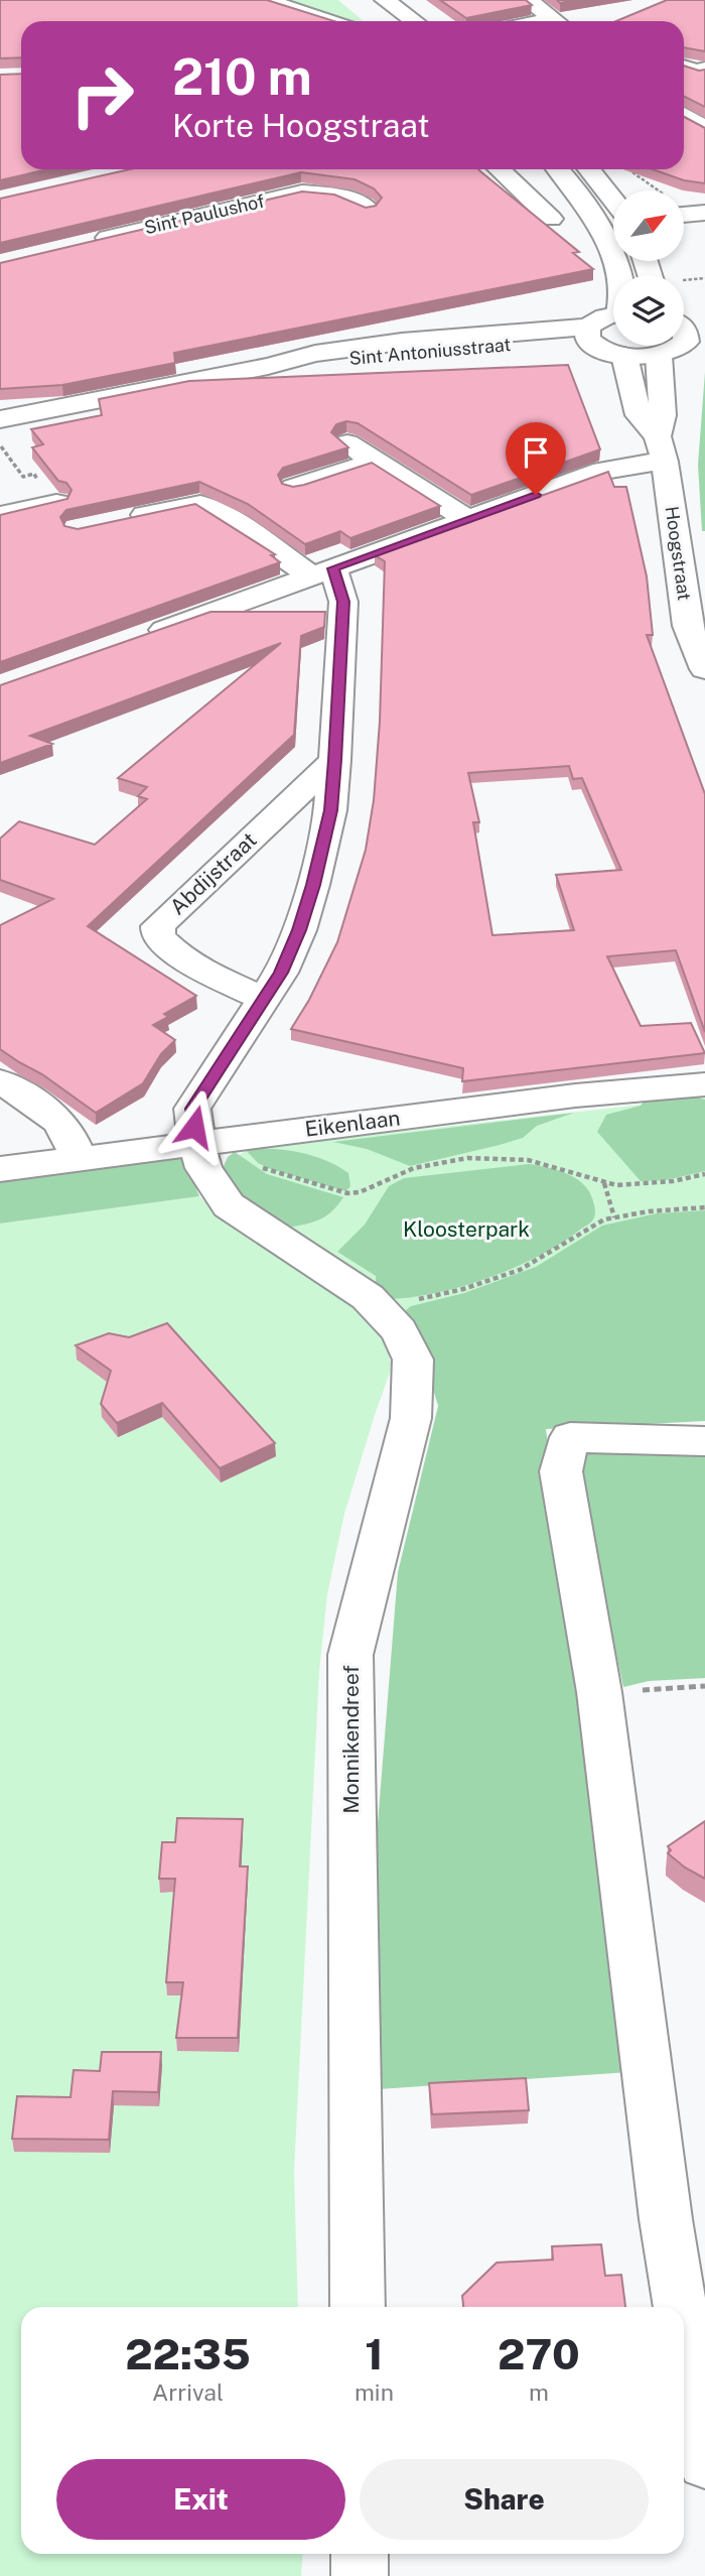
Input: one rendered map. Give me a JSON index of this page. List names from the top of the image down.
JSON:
{
  "streets": {
    "street": [
      "Sint Paulushof",
      "Sint Antoniusstraat",
      "Hoogstraat",
      "Abdijstraat",
      "Eikenlaan",
      "Monnikendreef"
    ]
  },
  "crossings": [
    ["Eikenlaan", "Monnikendreef"]
  ],
  "parks": ["Kloosterpark"],
  "north": "top right",
  "page": {
    "turn": ["210 m", "Korte Hoogstraat"],
    "eta": [
      "22:35",
      "Arrival",
      "1",
      "min",
      "270",
      "m"
    ],
    "buttons": ["Exit", "Share"]
  }
}
